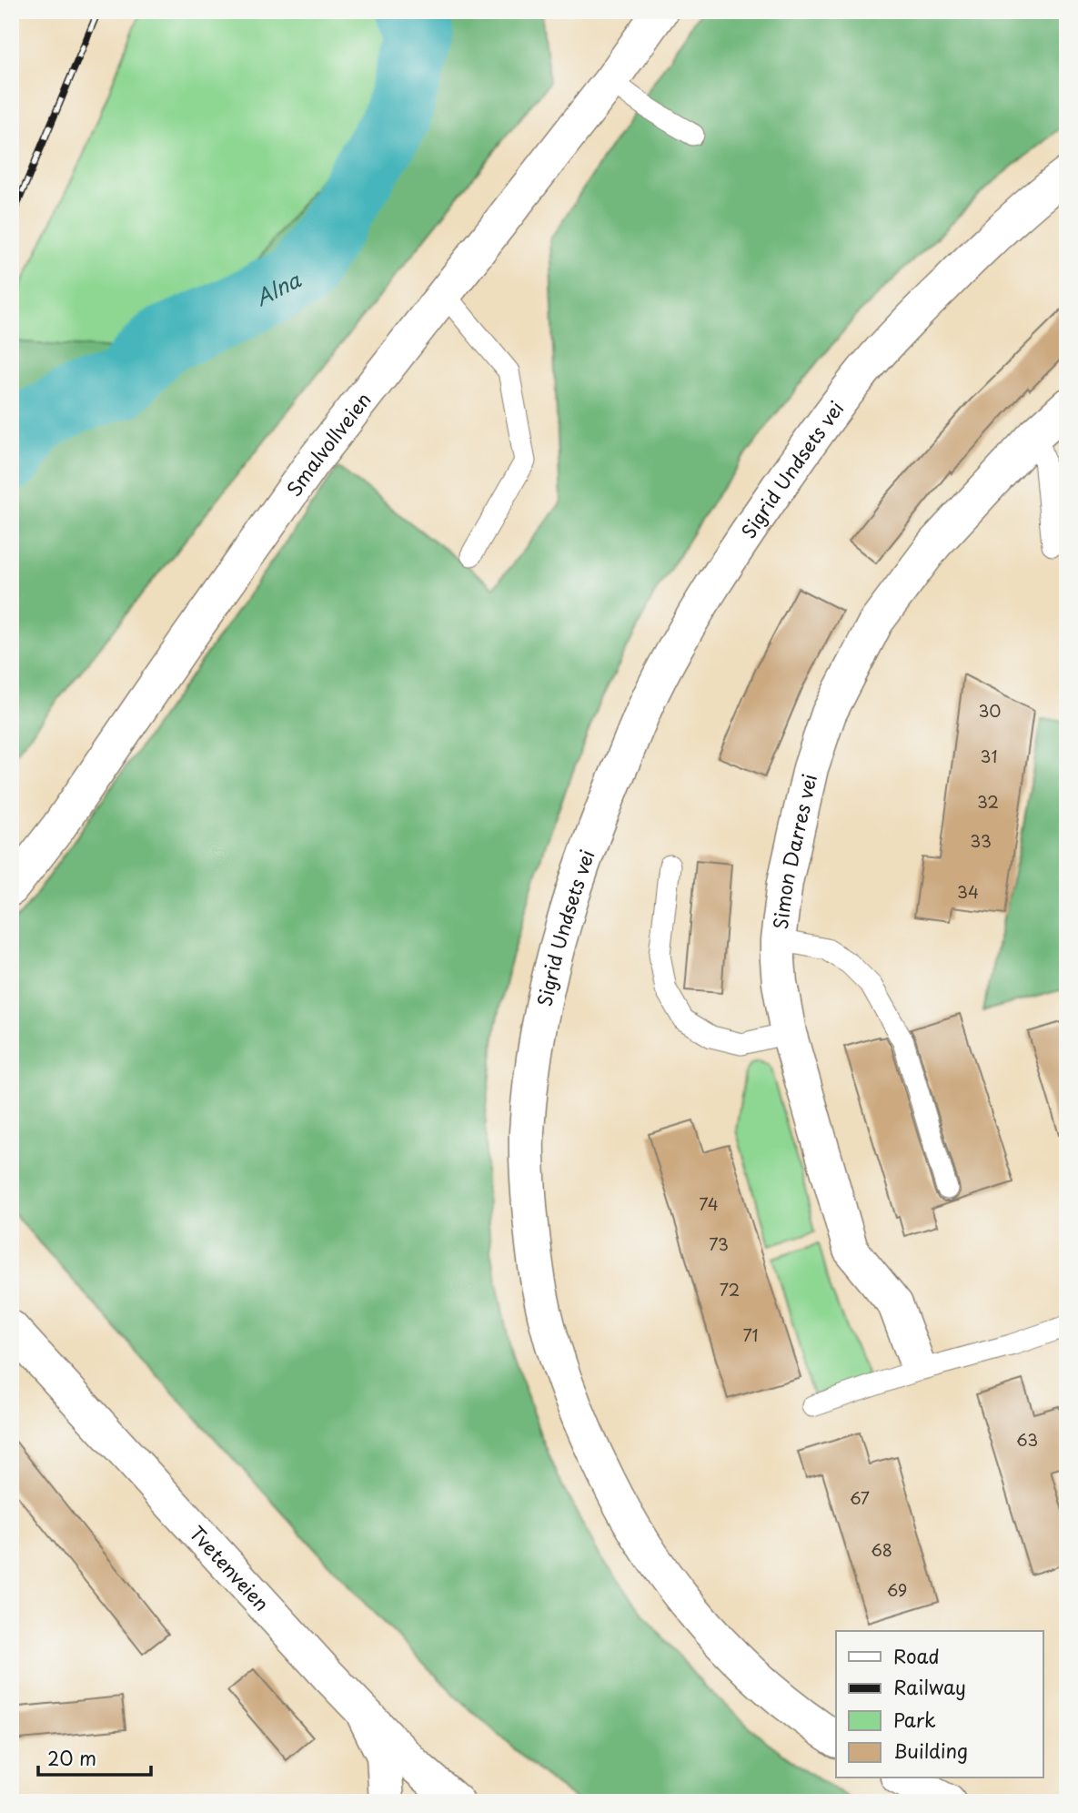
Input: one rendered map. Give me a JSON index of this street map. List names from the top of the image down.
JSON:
{
  "streets": {
    "street": [
      "Smalvollveien",
      "Sigrid Undsets vei",
      "Simon Darres vei",
      "Tvetenveien"
    ]
  },
  "water": ["Alna"],
  "house_numbers": [
    "30",
    "31",
    "32",
    "33",
    "34",
    "74",
    "73",
    "72",
    "71",
    "63",
    "67",
    "68",
    "69"
  ],
  "legend": [
    "Road",
    "Railway",
    "Park",
    "Building"
  ],
  "scale_bar": "20 m"
}
